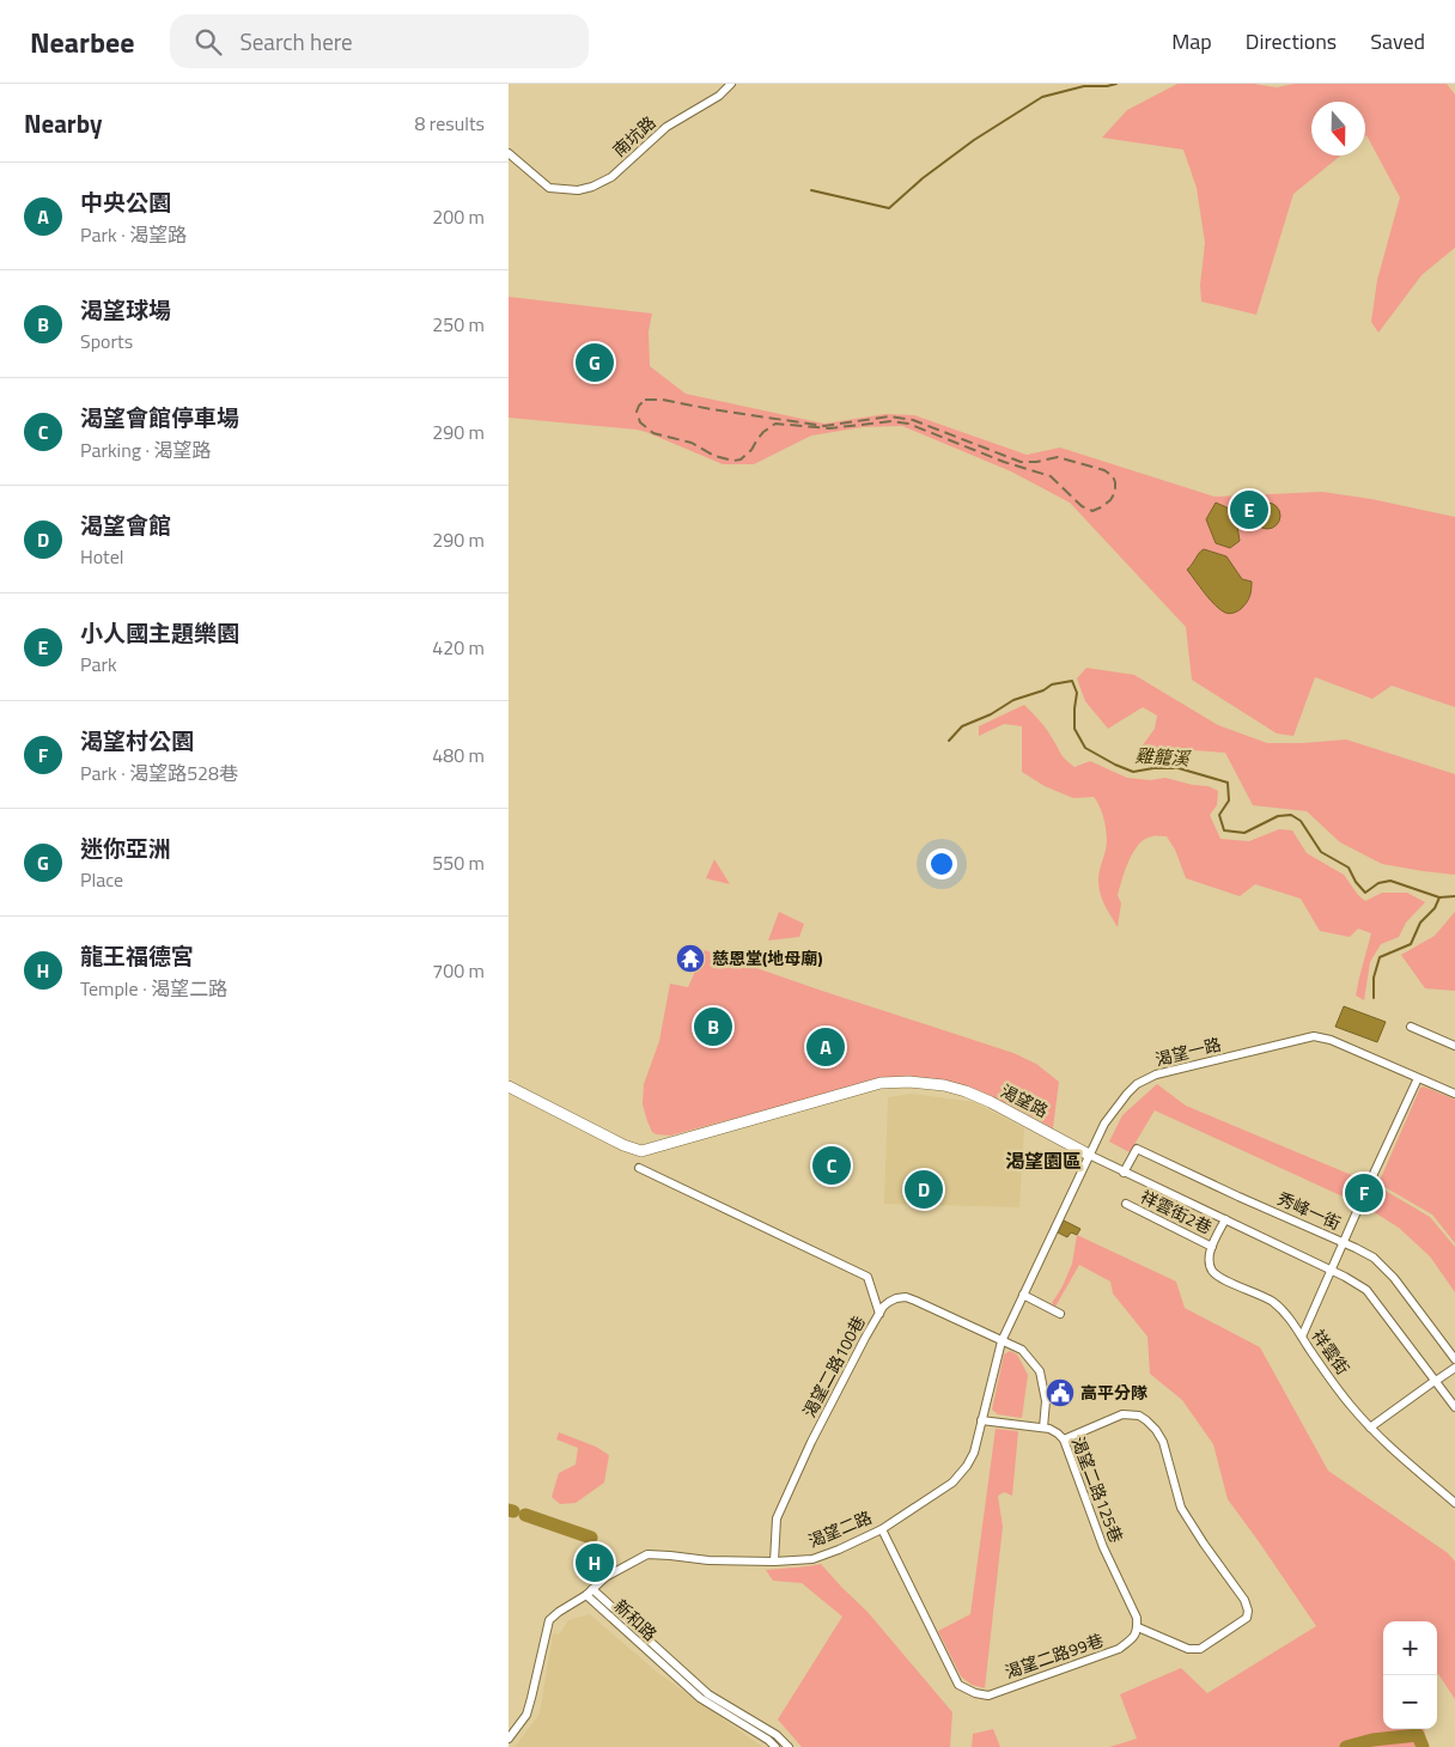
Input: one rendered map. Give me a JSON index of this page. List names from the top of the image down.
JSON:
{
  "streets": {
    "street": [
      "南坑路",
      "渴望一路",
      "渴望路",
      "秀峰一街",
      "祥雲街2巷",
      "祥雲街",
      "渴望二路100巷",
      "渴望二路125巷",
      "渴望二路",
      "新和路",
      "渴望二路99巷"
    ]
  },
  "crossings": [
    ["渴望一路", "渴望路"],
    ["渴望一路", "渴望二路100巷"],
    ["渴望一路", "渴望二路"],
    ["渴望路", "秀峰一街"],
    ["祥雲街2巷", "祥雲街"],
    ["渴望二路100巷", "渴望二路125巷"],
    ["渴望二路100巷", "渴望二路"],
    ["渴望二路125巷", "渴望二路"],
    ["渴望二路125巷", "渴望二路99巷"],
    ["渴望二路", "新和路"],
    ["渴望二路", "渴望二路99巷"]
  ],
  "districts": ["渴望園區"],
  "water": ["雞籠溪"],
  "places": {
    "temple": ["慈恩堂(地母廟)"],
    "public building": ["高平分隊"]
  },
  "north": "bottom",
  "page": {
    "header": "Nearbee",
    "search": "Search here",
    "nav": ["Map", "Directions", "Saved"],
    "heading": ["Nearby", "8 results"],
    "list": [
      {
        "mark": "A",
        "name": "中央公園",
        "note": "Park · 渴望路",
        "value": "200 m"
      },
      {
        "mark": "B",
        "name": "渴望球場",
        "note": "Sports",
        "value": "250 m"
      },
      {
        "mark": "C",
        "name": "渴望會館停車場",
        "note": "Parking · 渴望路",
        "value": "290 m"
      },
      {
        "mark": "D",
        "name": "渴望會館",
        "note": "Hotel",
        "value": "290 m"
      },
      {
        "mark": "E",
        "name": "小人國主題樂園",
        "note": "Park",
        "value": "420 m"
      },
      {
        "mark": "F",
        "name": "渴望村公園",
        "note": "Park · 渴望路528巷",
        "value": "480 m"
      },
      {
        "mark": "G",
        "name": "迷你亞洲",
        "note": "Place",
        "value": "550 m"
      },
      {
        "mark": "H",
        "name": "龍王福德宮",
        "note": "Temple · 渴望二路",
        "value": "700 m"
      }
    ],
    "pins": [
      "G",
      "E",
      "B",
      "A",
      "C",
      "D",
      "F",
      "H"
    ],
    "map_buttons": ["+", "−"]
  }
}
